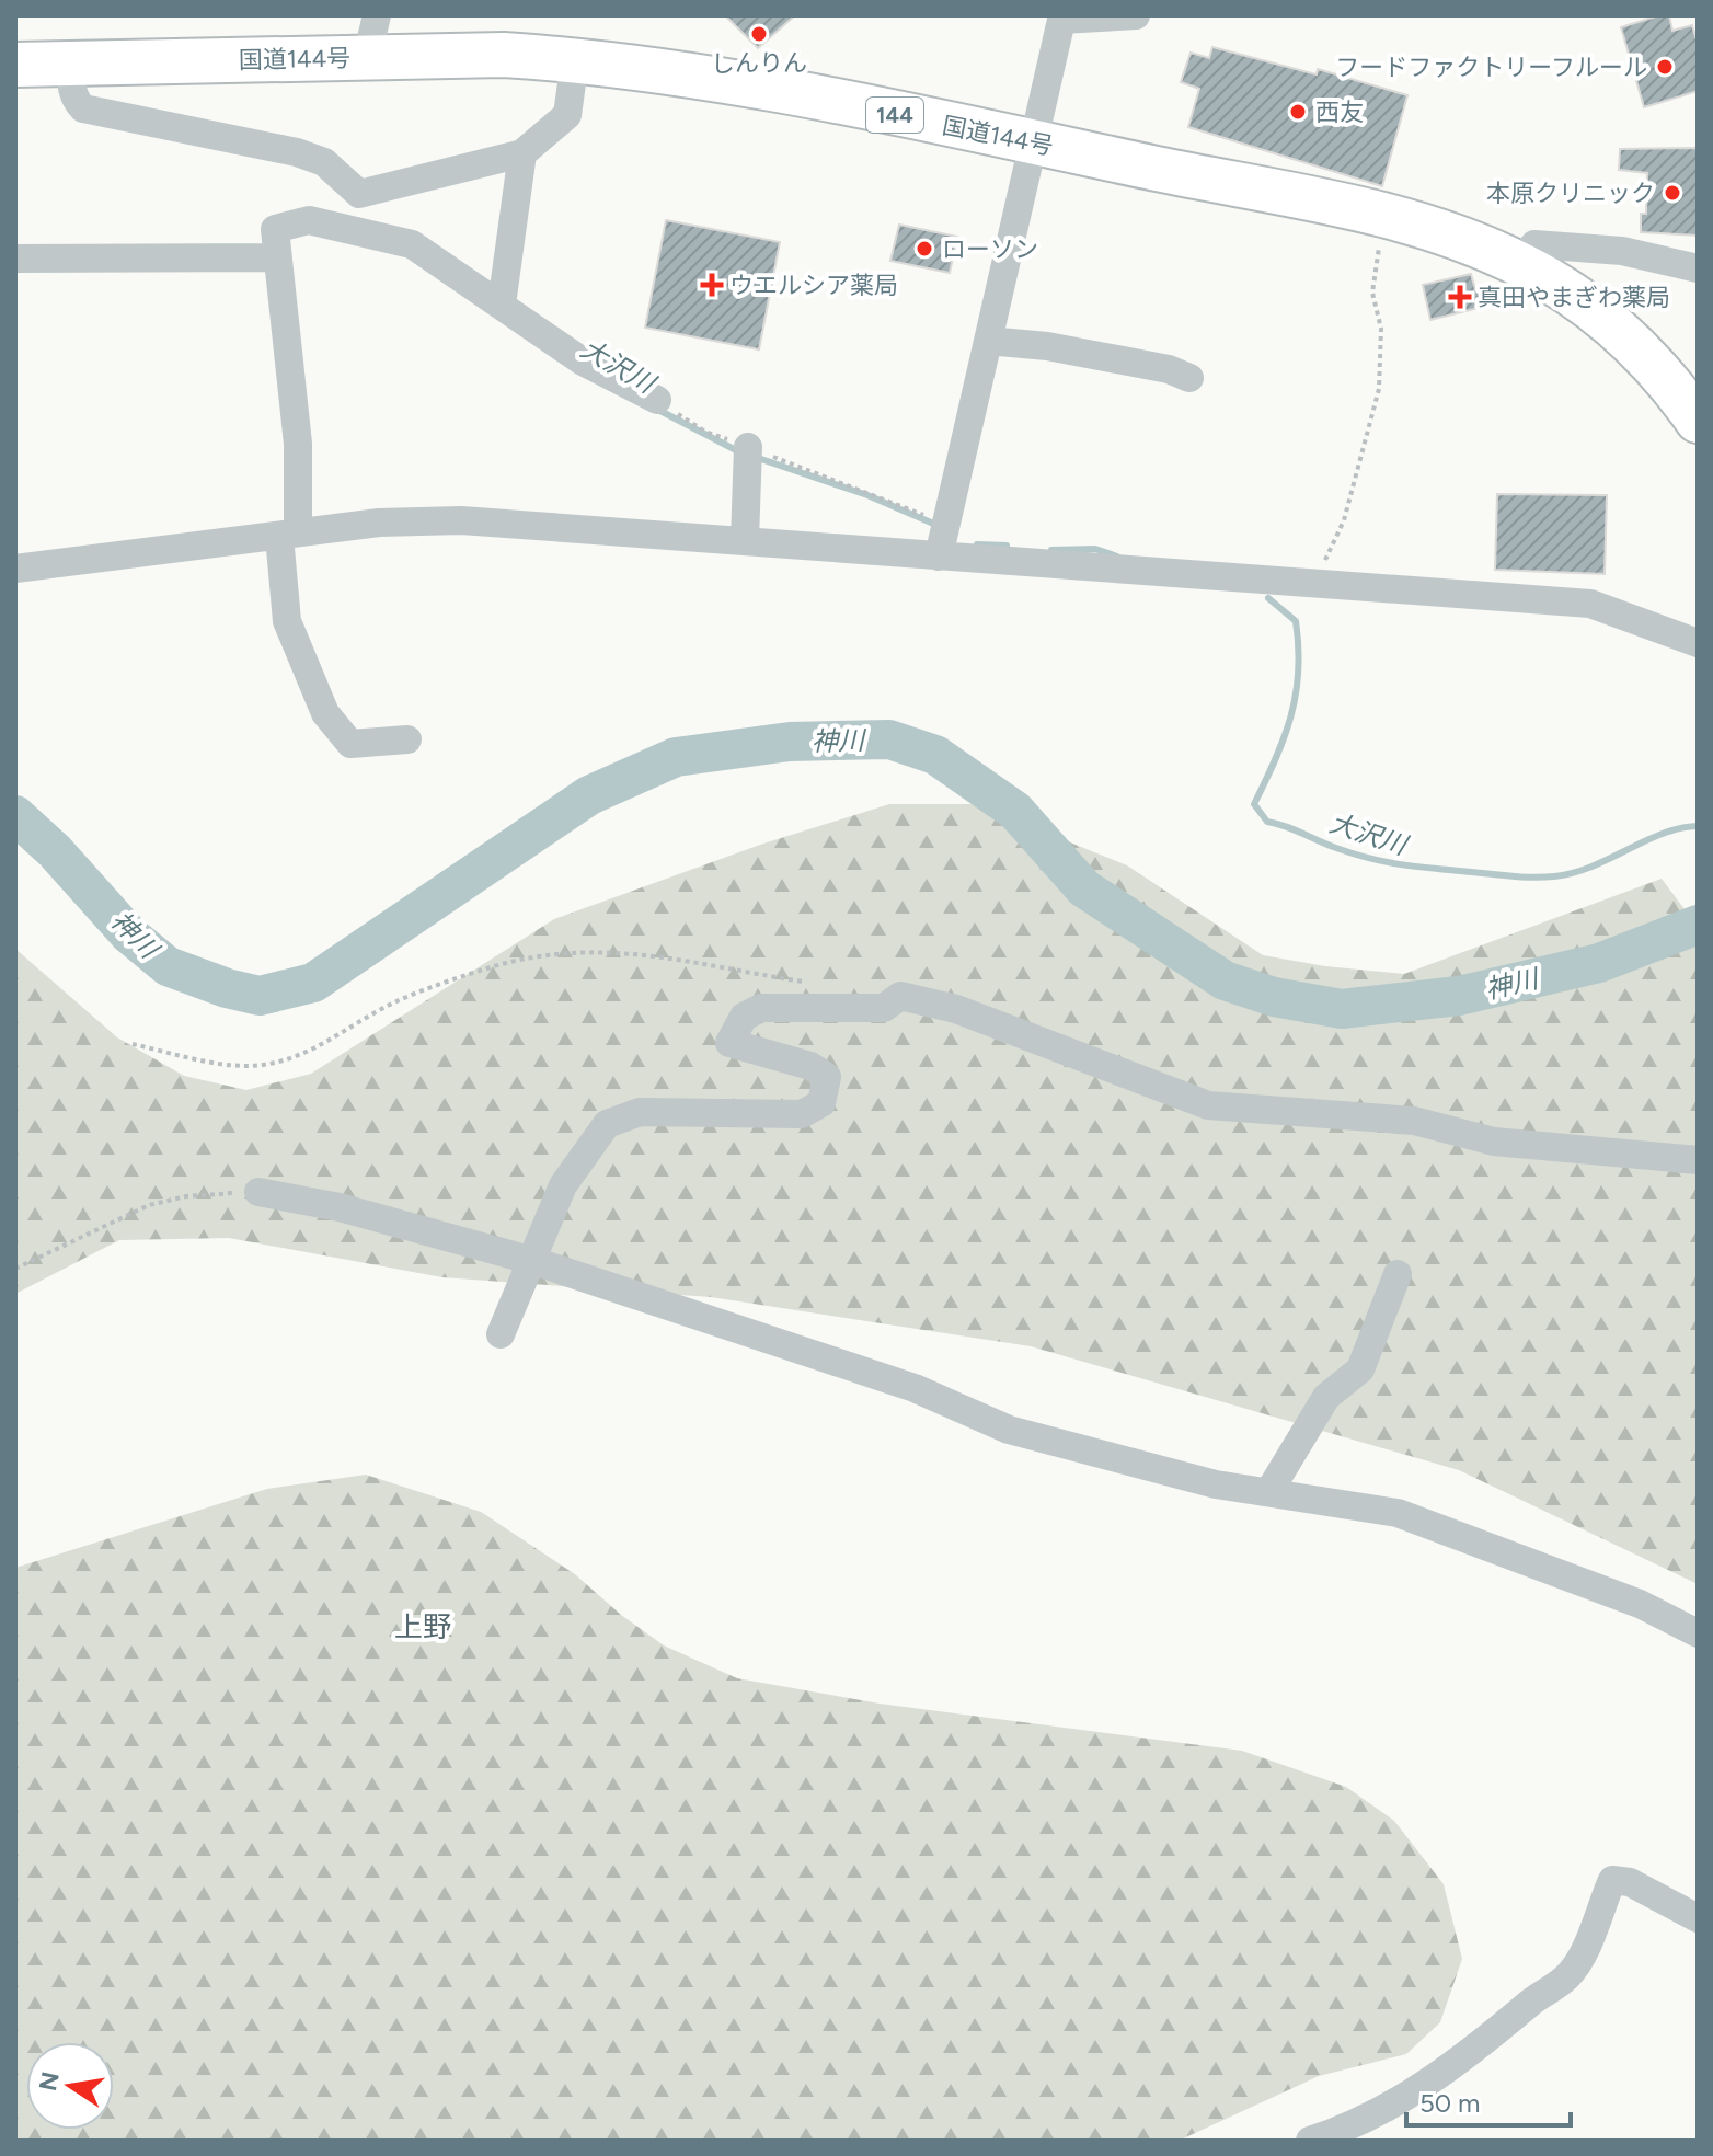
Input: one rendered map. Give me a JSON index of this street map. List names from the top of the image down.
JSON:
{
  "streets": {
    "highway": ["国道144号", "144"]
  },
  "districts": ["上野"],
  "water": ["大沢川", "神川"],
  "places": {
    "other": [
      "しんりん",
      "フードファクトリーフルール",
      "西友",
      "本原クリニック",
      "ローソン"
    ],
    "health": ["ウエルシア薬局", "真田やまぎわ薬局"]
  },
  "scale_bar": "50 m",
  "north": "left"
}
